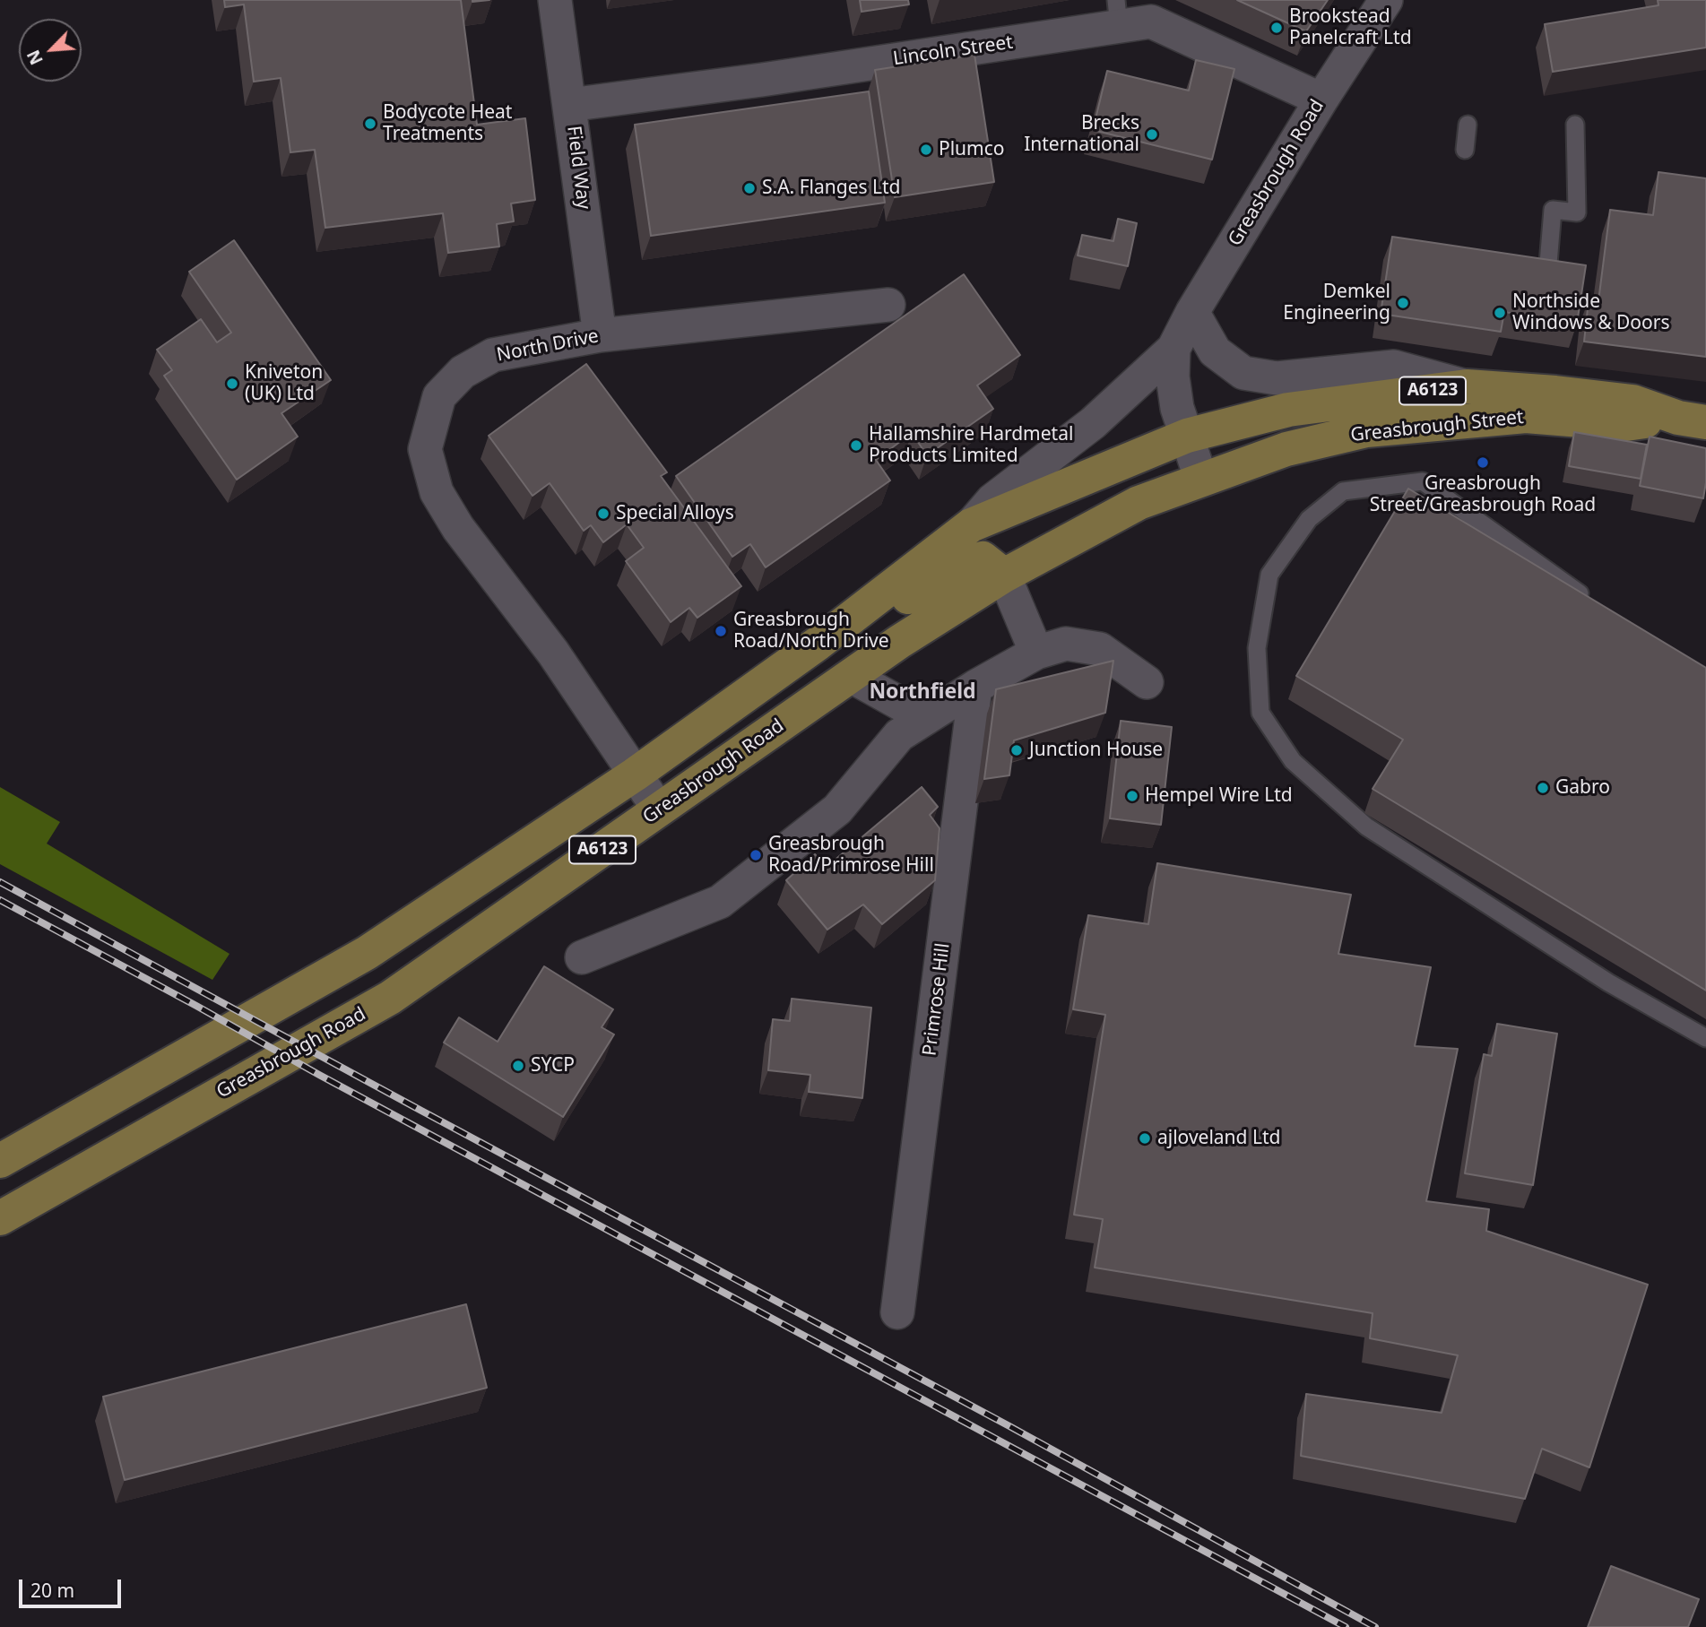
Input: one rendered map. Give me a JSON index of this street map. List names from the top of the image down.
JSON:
{
  "streets": {
    "main road": ["Greasbrough Road", "A6123", "Greasbrough Street"],
    "street": [
      "Lincoln Street",
      "Field Way",
      "North Drive",
      "Primrose Hill"
    ]
  },
  "crossings": [
    ["Lincoln Street", "Field Way"],
    ["Lincoln Street", "Greasbrough Road"],
    ["Field Way", "North Drive"],
    ["Greasbrough Road", "North Drive"],
    ["Greasbrough Road", "A6123"],
    ["Greasbrough Road", "Greasbrough Street"],
    ["A6123", "Greasbrough Street"]
  ],
  "districts": ["Northfield"],
  "places": [
    "Brookstead Panelcraft Ltd",
    "Bodycote Heat Treatments",
    "Brecks International",
    "Plumco",
    "S.A. Flanges Ltd",
    "Demkel Engineering",
    "Northside Windows & Doors",
    "Kniveton (UK) Ltd",
    "Hallamshire Hardmetal Products Limited",
    "Greasbrough Street/Greasbrough Road",
    "Special Alloys",
    "Greasbrough Road/North Drive",
    "Junction House",
    "Gabro",
    "Hempel Wire Ltd",
    "Greasbrough Road/Primrose Hill",
    "SYCP",
    "ajloveland Ltd"
  ],
  "scale_bar": "20 m",
  "north": "bottom left"
}
